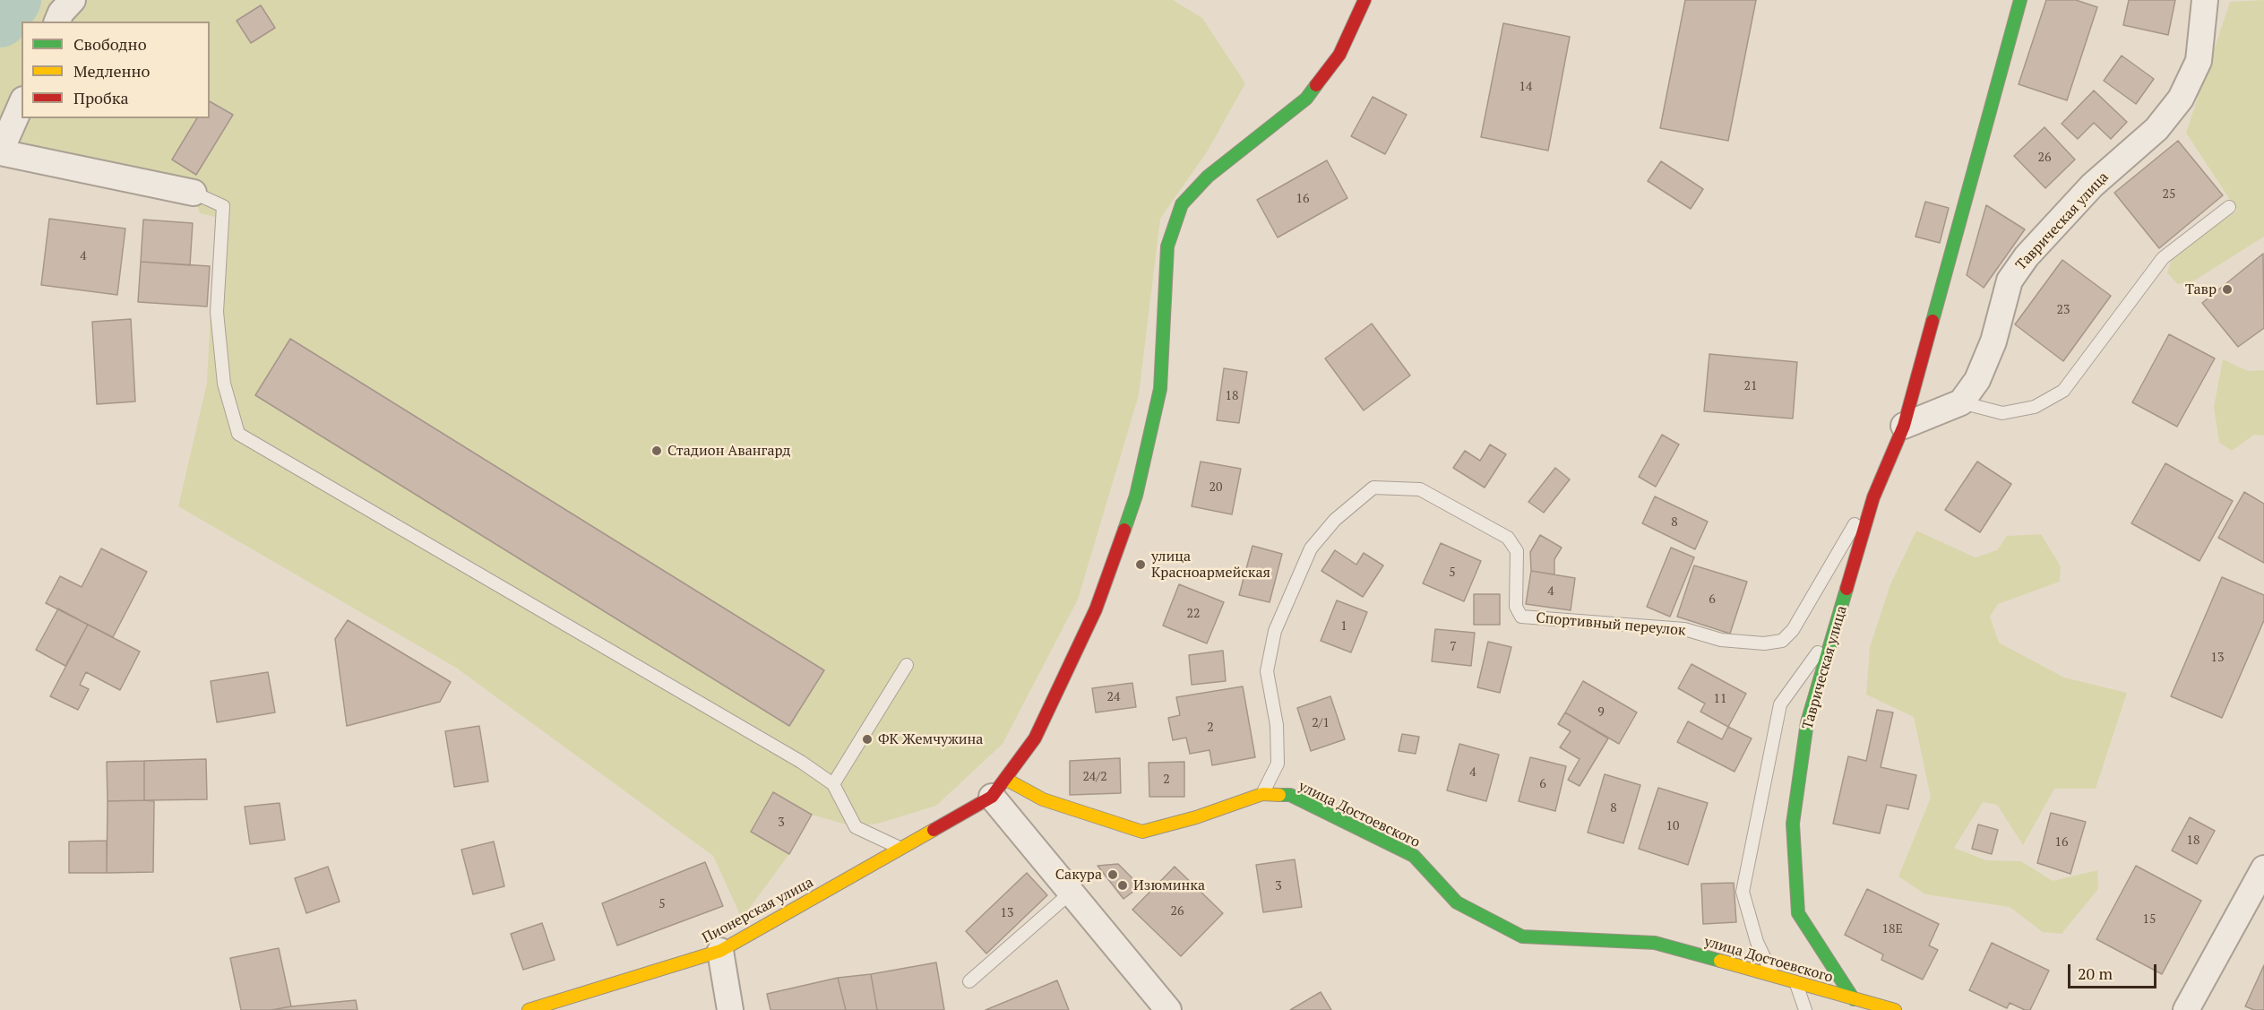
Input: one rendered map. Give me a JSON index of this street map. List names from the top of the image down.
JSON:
{
  "streets": {
    "street": ["Таврическая улица", "улица Достоевского", "Пионерская улица"],
    "lane": ["Спортивный переулок"]
  },
  "crossings": [
    ["Таврическая улица", "Спортивный переулок"],
    ["Таврическая улица", "улица Достоевского"],
    ["Спортивный переулок", "улица Достоевского"],
    ["улица Достоевского", "Пионерская улица"]
  ],
  "places": [
    "Тавр",
    "Стадион Авангард",
    "улица Красноармейская",
    "ФК Жемчужина",
    "Сакура",
    "Изюминка"
  ],
  "house_numbers": [
    "14",
    "26",
    "25",
    "16",
    "4",
    "23",
    "21",
    "18",
    "20",
    "8",
    "5",
    "4",
    "6",
    "22",
    "1",
    "7",
    "13",
    "24",
    "11",
    "9",
    "2/1",
    "2",
    "4",
    "24/2",
    "2",
    "6",
    "8",
    "3",
    "10",
    "18",
    "16",
    "3",
    "5",
    "26",
    "13",
    "15",
    "18Е"
  ],
  "legend": ["Свободно", "Медленно", "Пробка"],
  "scale_bar": "20 m"
}
